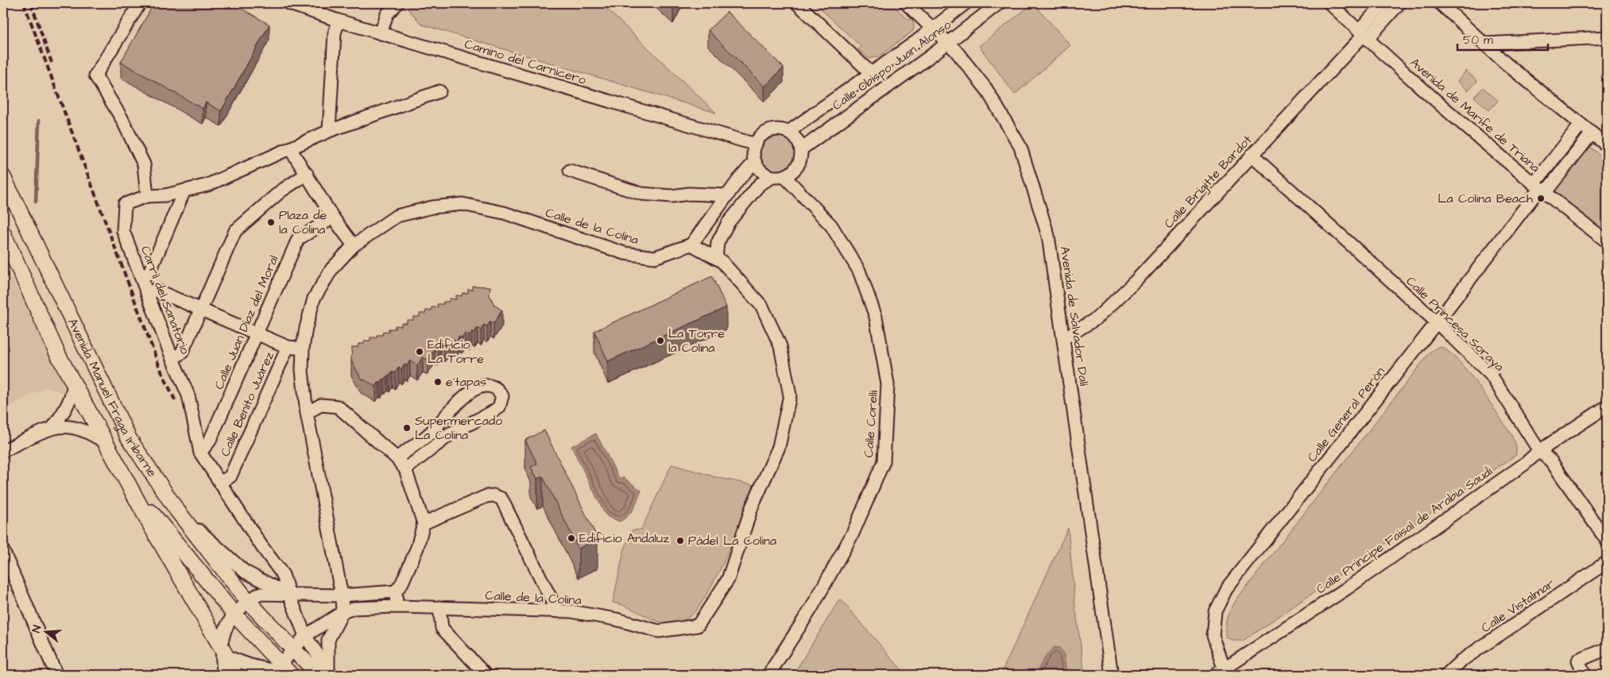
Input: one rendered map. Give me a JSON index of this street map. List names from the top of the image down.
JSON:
{
  "streets": {
    "main road": ["Avenida Manuel Fraga Iribarne"],
    "street": [
      "Camino del Carnicero",
      "Calle Obispo Juan Alonso",
      "Avenida de Marife de Triana",
      "Calle Brigitte Bardot",
      "Calle de la Colina",
      "Carril del Sanatorio",
      "Avenida de Salvador Dalí",
      "Calle Juan Díaz del Moral",
      "Calle Princesa Soraya",
      "Calle Benito Juárez",
      "Calle General Perón",
      "Calle Corelli",
      "Calle Principe Faisal de Arabia Saudi",
      "Calle Vistalmar"
    ]
  },
  "crossings": [
    ["Camino del Carnicero", "Calle Obispo Juan Alonso"],
    ["Camino del Carnicero", "Calle Corelli"],
    ["Calle Obispo Juan Alonso", "Avenida de Salvador Dalí"],
    ["Calle Obispo Juan Alonso", "Calle Corelli"],
    ["Avenida de Marife de Triana", "Calle Brigitte Bardot"],
    ["Avenida de Marife de Triana", "Calle General Perón"],
    ["Calle Brigitte Bardot", "Avenida de Salvador Dalí"],
    ["Calle Brigitte Bardot", "Calle Princesa Soraya"],
    ["Calle de la Colina", "Carril del Sanatorio"],
    ["Calle de la Colina", "Avenida Manuel Fraga Iribarne"],
    ["Calle de la Colina", "Calle Benito Juárez"],
    ["Carril del Sanatorio", "Calle Juan Díaz del Moral"],
    ["Carril del Sanatorio", "Avenida Manuel Fraga Iribarne"],
    ["Carril del Sanatorio", "Calle Benito Juárez"],
    ["Calle Princesa Soraya", "Calle General Perón"],
    ["Calle Princesa Soraya", "Calle Principe Faisal de Arabia Saudi"],
    ["Calle General Perón", "Calle Principe Faisal de Arabia Saudi"]
  ],
  "places": [
    "La Colina Beach",
    "Plaza de la Colina",
    "La Torre la Colina",
    "Edificio La Torre",
    "e'tapas",
    "Supermercado La Colina",
    "Edificio Andaluz",
    "Pádel La Colina"
  ],
  "scale_bar": "50 m",
  "north": "left"
}
